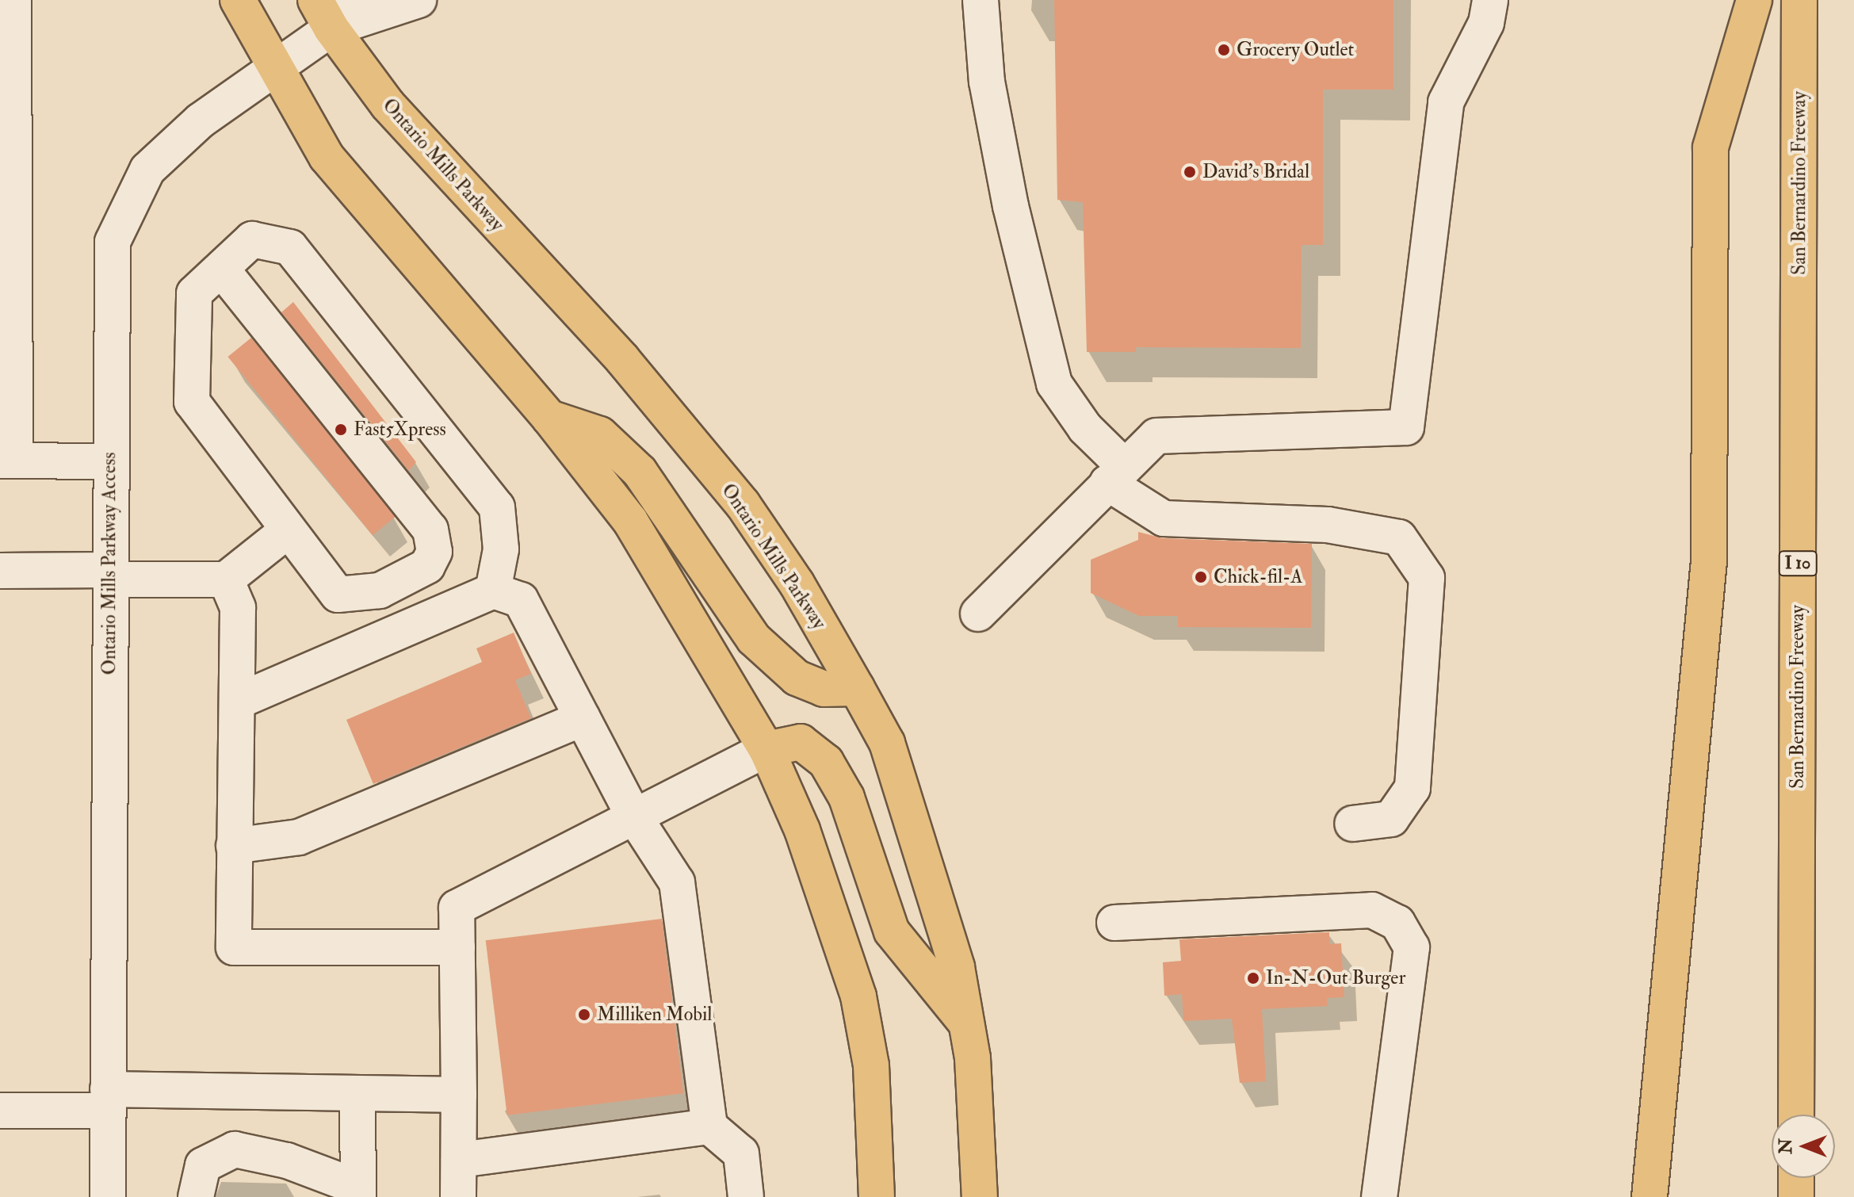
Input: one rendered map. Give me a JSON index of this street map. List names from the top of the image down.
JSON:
{
  "streets": {
    "main road": ["Ontario Mills Parkway", "San Bernardino Freeway", "I 10"],
    "street": ["Ontario Mills Parkway Access"]
  },
  "crossings": [
    ["Ontario Mills Parkway", "Ontario Mills Parkway Access"]
  ],
  "places": [
    "Grocery Outlet",
    "David's Bridal",
    "Fast5Xpress",
    "Chick-fil-A",
    "In-N-Out Burger",
    "Milliken Mobil"
  ],
  "north": "left"
}
